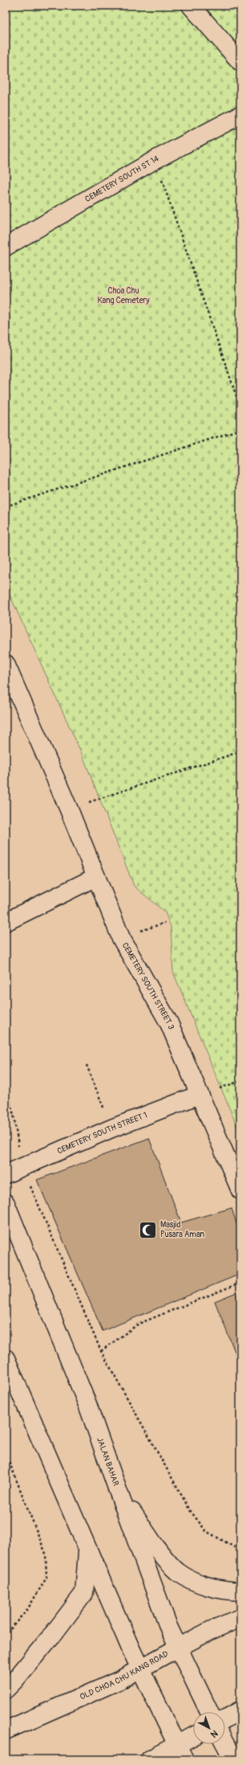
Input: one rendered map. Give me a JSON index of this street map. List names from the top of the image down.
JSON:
{
  "streets": {
    "main road": [
      "CEMETERY SOUTH ST 14",
      "CEMETERY SOUTH STREET 3",
      "CEMETERY SOUTH STREET 1",
      "JALAN BAHAR",
      "OLD CHOA CHU KANG ROAD"
    ]
  },
  "crossings": [
    ["CEMETERY SOUTH STREET 3", "CEMETERY SOUTH STREET 1"],
    ["JALAN BAHAR", "OLD CHOA CHU KANG ROAD"]
  ],
  "parks": ["Choa Chu Kang Cemetery"],
  "places": {
    "mosque": ["Masjid Pusara Aman"]
  },
  "north": "bottom right"
}
